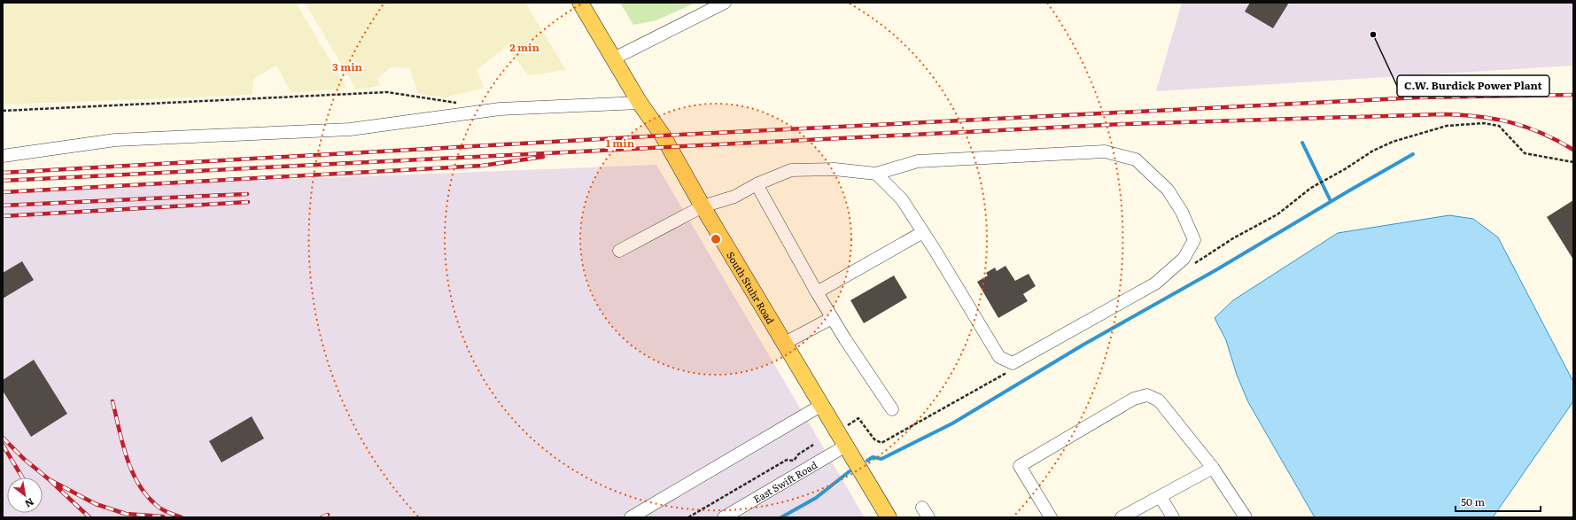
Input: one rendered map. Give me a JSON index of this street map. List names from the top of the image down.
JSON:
{
  "streets": {
    "main road": ["South Stuhr Road"],
    "street": ["East Swift Road"]
  },
  "crossings": [
    ["South Stuhr Road", "East Swift Road"]
  ],
  "places": ["C.W. Burdick Power Plant"],
  "scale_bar": "50 m",
  "north": "bottom right",
  "rings": ["2 min", "3 min", "1 min"]
}
